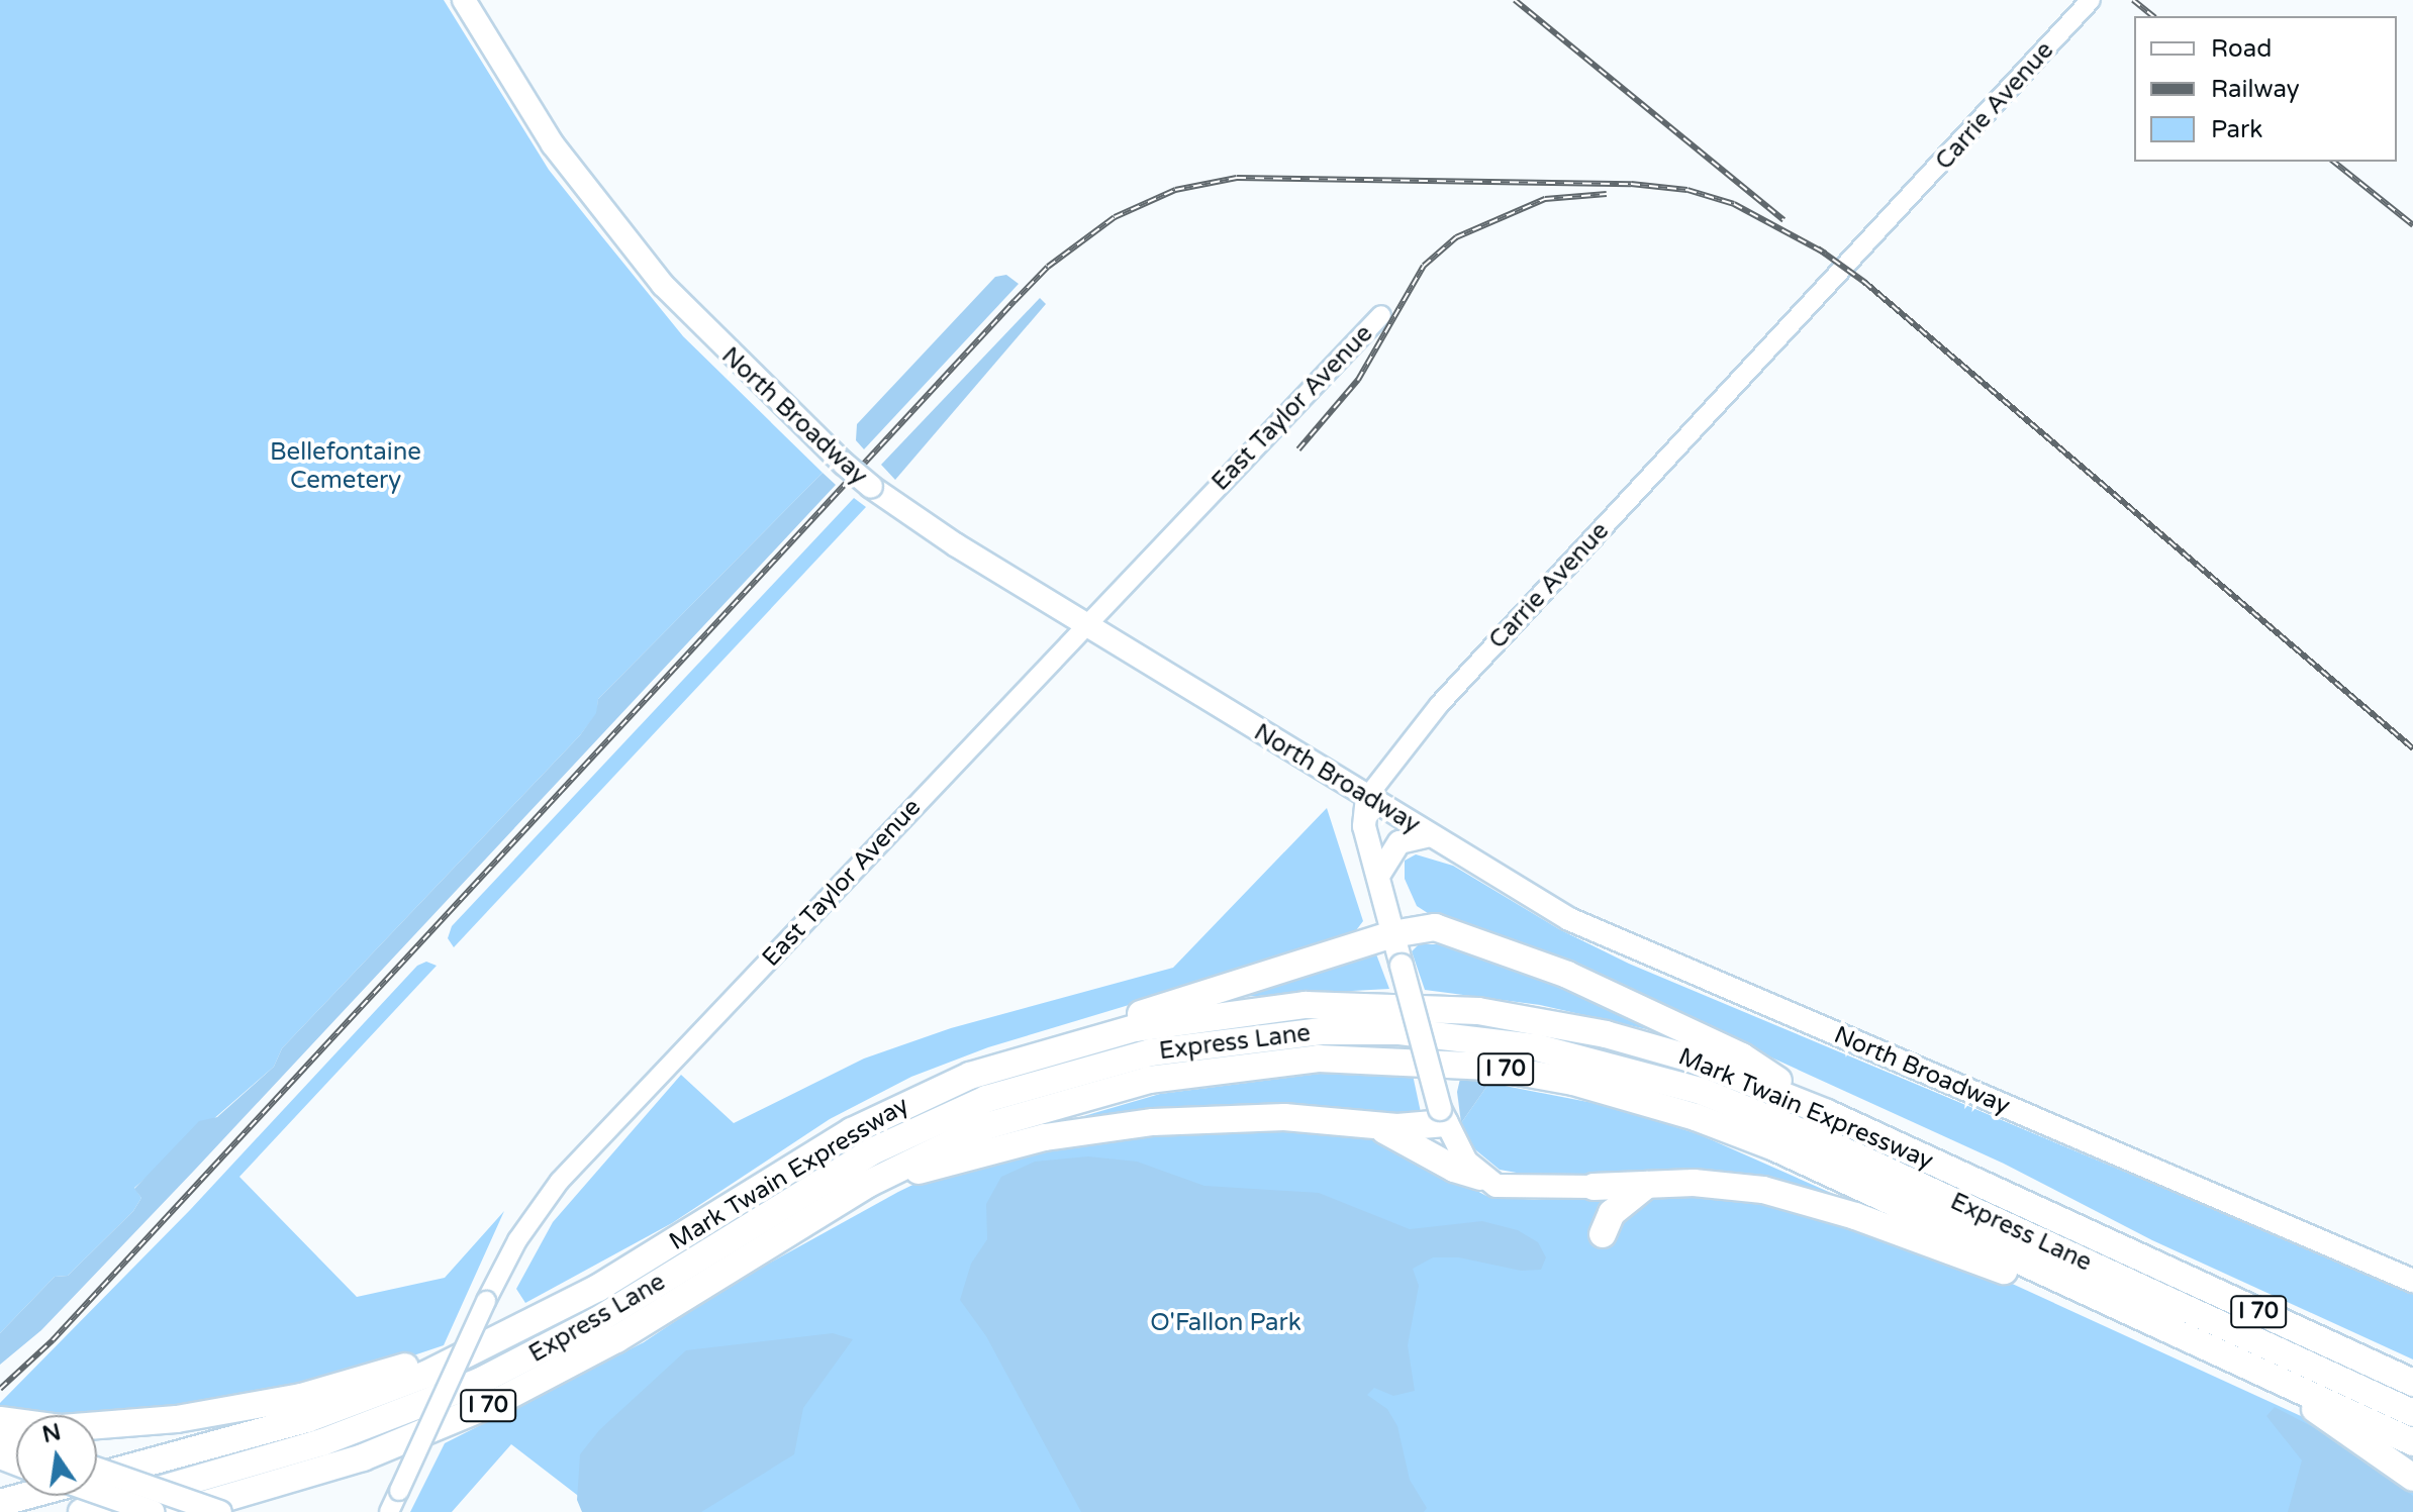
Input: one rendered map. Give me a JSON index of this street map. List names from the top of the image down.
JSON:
{
  "streets": {
    "highway": ["Express Lane", "I 70", "Mark Twain Expressway"],
    "main road": ["North Broadway"],
    "street": ["Carrie Avenue", "East Taylor Avenue"]
  },
  "crossings": [
    ["Carrie Avenue", "North Broadway"],
    ["East Taylor Avenue", "North Broadway"]
  ],
  "parks": ["Bellefontaine Cemetery", "O'Fallon Park"],
  "legend": ["Road", "Railway", "Park"],
  "north": "top"
}
